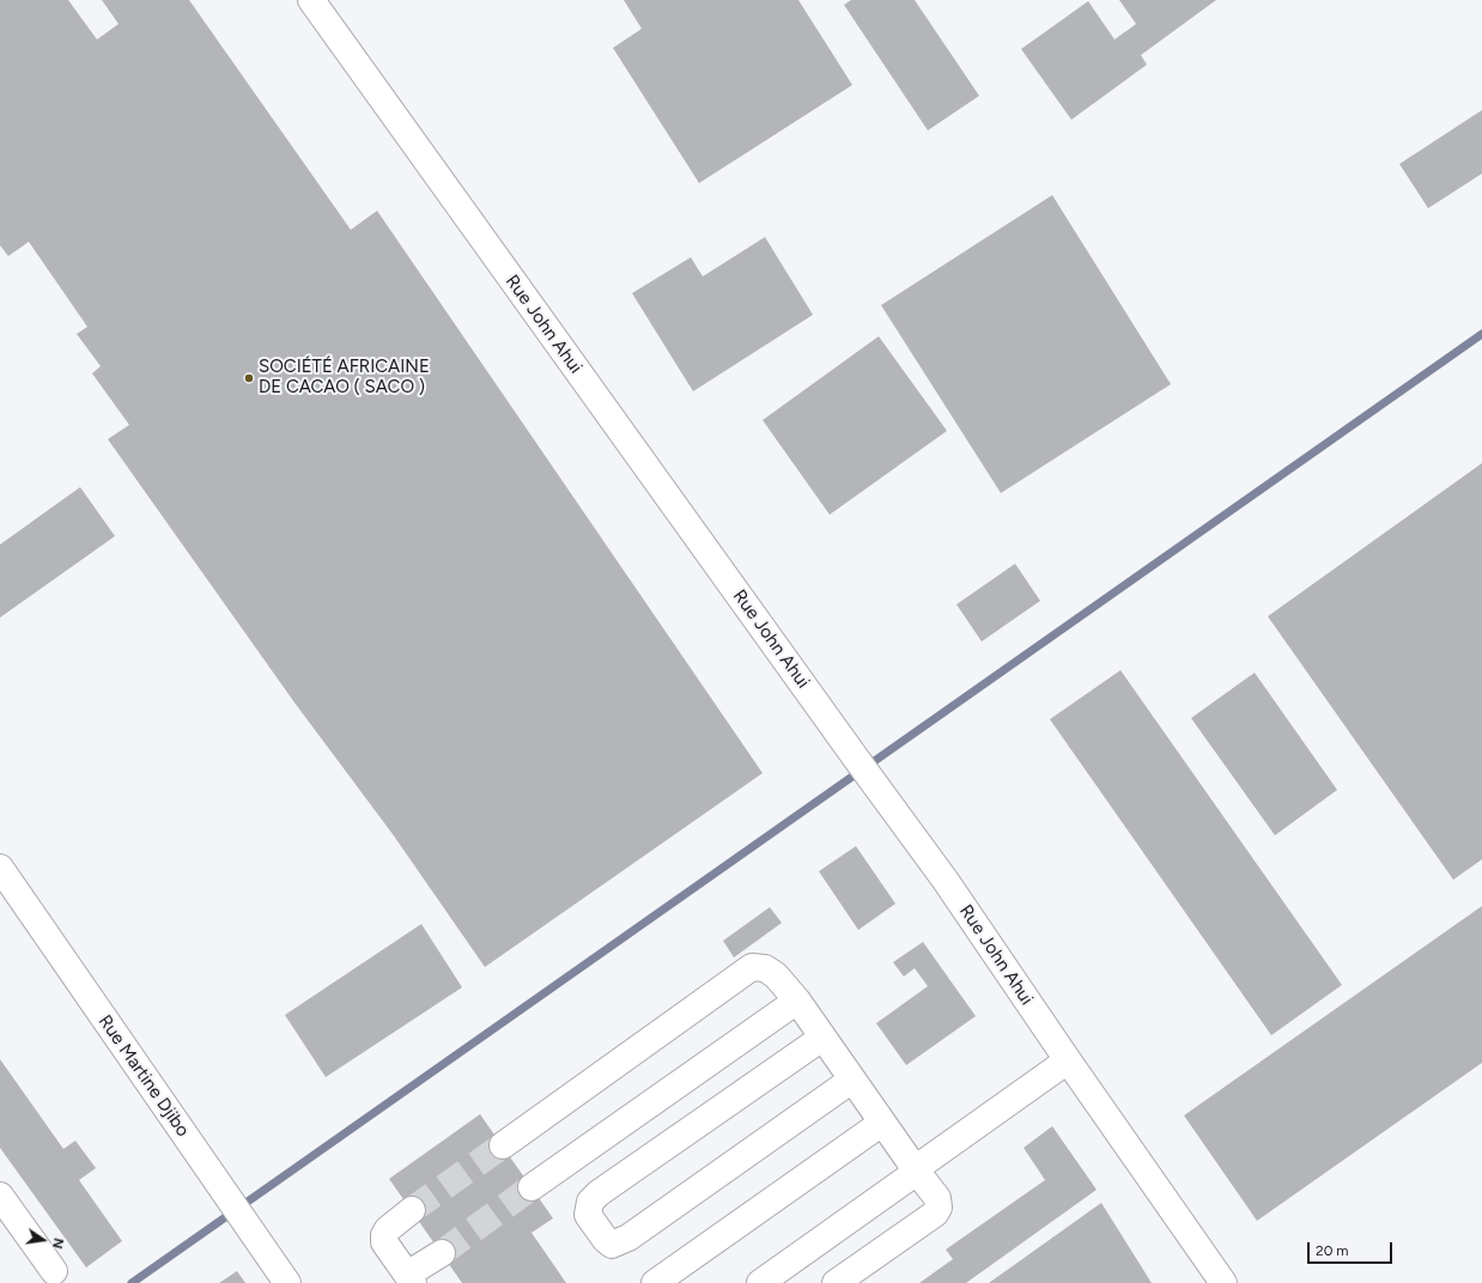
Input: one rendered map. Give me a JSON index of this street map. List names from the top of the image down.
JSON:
{
  "streets": {
    "street": ["Rue John Ahui", "Rue Martine Djibo"]
  },
  "places": ["SOCIÉTÉ AFRICAINE DE CACAO ( SACO )"],
  "scale_bar": "20 m",
  "north": "right"
}
